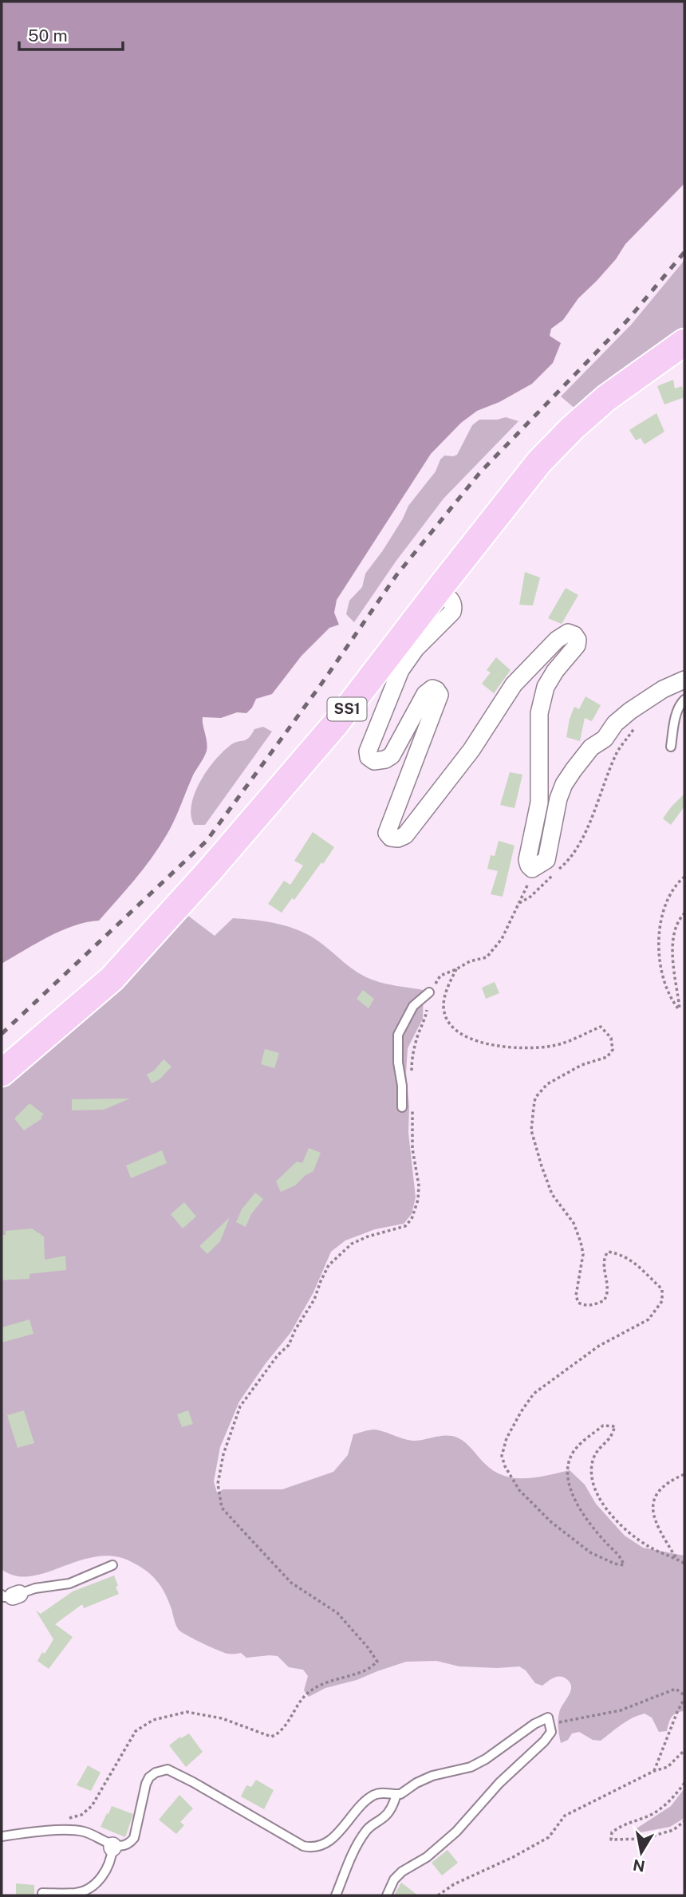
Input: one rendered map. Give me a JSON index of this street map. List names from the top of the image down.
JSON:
{
  "streets": {
    "main road": ["SS1"]
  },
  "scale_bar": "50 m",
  "north": "bottom"
}
